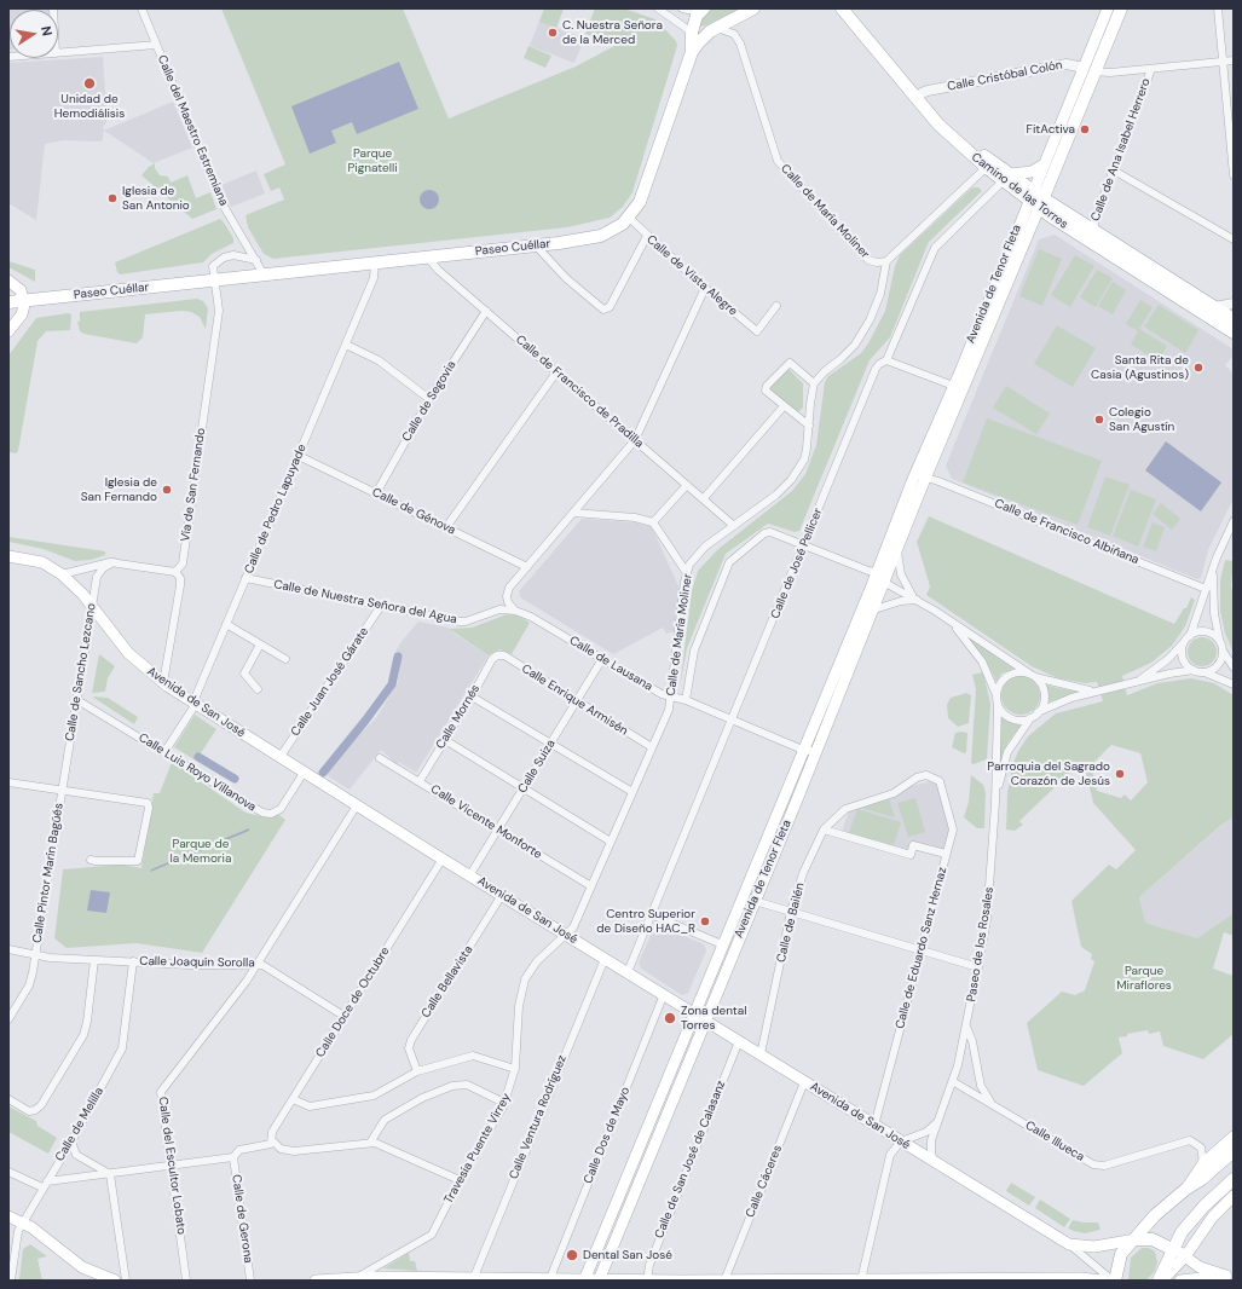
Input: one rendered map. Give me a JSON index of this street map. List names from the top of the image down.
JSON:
{
  "streets": {
    "main road": [
      "Camino de las Torres",
      "Paseo Cuéllar",
      "Avenida de Tenor Fleta",
      "Avenida de San José"
    ],
    "street": [
      "Calle Cristóbal Colón",
      "Calle del Maestro Estremiana",
      "Calle de Ana Isabel Herrero",
      "Calle de María Moliner",
      "Calle de Vista Alegre",
      "Calle de Francisco de Pradilla",
      "Calle de Segovia",
      "Vía de San Fernando",
      "Calle de Pedro Lapuyade",
      "Calle de Génova",
      "Calle de Francisco Albiñana",
      "Calle de José Pellicer",
      "Calle de Nuestra Señora del Agua",
      "Calle de Lausana",
      "Calle de Sancho Lezcano",
      "Calle Juan José Gárate",
      "Calle Enrique Armisén",
      "Calle Mornés",
      "Calle Suiza",
      "Calle Luis Royo Villanova",
      "Calle Vicente Monforte",
      "Calle Pintor Marín Bagüés",
      "Calle de Bailén",
      "Paseo de los Rosales",
      "Calle de Eduardo Sanz Hernaz",
      "Calle Joaquín Sorolla",
      "Calle Bellavista",
      "Calle Doce de Octubre",
      "Calle Ventura Rodríguez",
      "Calle de Melilla",
      "Calle Dos de Mayo",
      "Calle Illueca",
      "Travesía Puente Virrey",
      "Calle de San José de Calasanz",
      "Calle del Escultor Lobato",
      "Calle Cáceres",
      "Calle de Gerona"
    ]
  },
  "crossings": [
    ["Calle Cristóbal Colón", "Camino de las Torres"],
    ["Calle Cristóbal Colón", "Avenida de Tenor Fleta"],
    ["Calle del Maestro Estremiana", "Paseo Cuéllar"],
    ["Calle de Ana Isabel Herrero", "Camino de las Torres"],
    ["Camino de las Torres", "Avenida de Tenor Fleta"],
    ["Camino de las Torres", "Calle de José Pellicer"],
    ["Calle de María Moliner", "Paseo Cuéllar"],
    ["Calle de María Moliner", "Calle de Francisco de Pradilla"],
    ["Calle de María Moliner", "Calle de José Pellicer"],
    ["Calle de María Moliner", "Calle de Lausana"],
    ["Calle de María Moliner", "Calle Enrique Armisén"],
    ["Calle de María Moliner", "Avenida de San José"],
    ["Calle de María Moliner", "Calle Vicente Monforte"],
    ["Calle de María Moliner", "Travesía Puente Virrey"],
    ["Paseo Cuéllar", "Calle de Vista Alegre"],
    ["Paseo Cuéllar", "Calle de Francisco de Pradilla"],
    ["Paseo Cuéllar", "Vía de San Fernando"],
    ["Paseo Cuéllar", "Calle de Pedro Lapuyade"],
    ["Avenida de Tenor Fleta", "Calle de Francisco Albiñana"],
    ["Avenida de Tenor Fleta", "Calle de Lausana"],
    ["Avenida de Tenor Fleta", "Avenida de San José"],
    ["Calle de Francisco de Pradilla", "Calle de Segovia"],
    ["Calle de Segovia", "Calle de Génova"],
    ["Calle de Pedro Lapuyade", "Calle de Génova"],
    ["Calle de Pedro Lapuyade", "Calle de Nuestra Señora del Agua"],
    ["Calle de Pedro Lapuyade", "Avenida de San José"],
    ["Calle de Pedro Lapuyade", "Calle Luis Royo Villanova"],
    ["Calle de José Pellicer", "Calle de Lausana"],
    ["Calle de José Pellicer", "Avenida de San José"],
    ["Calle de Nuestra Señora del Agua", "Calle de Lausana"],
    ["Calle de Nuestra Señora del Agua", "Calle Juan José Gárate"],
    ["Calle de Lausana", "Calle Suiza"],
    ["Calle de Sancho Lezcano", "Avenida de San José"],
    ["Calle de Sancho Lezcano", "Calle Luis Royo Villanova"],
    ["Calle de Sancho Lezcano", "Calle Pintor Marín Bagüés"],
    ["Calle Juan José Gárate", "Avenida de San José"],
    ["Calle Enrique Armisén", "Calle Mornés"],
    ["Calle Enrique Armisén", "Calle Suiza"],
    ["Avenida de San José", "Calle Suiza"],
    ["Avenida de San José", "Calle Luis Royo Villanova"],
    ["Avenida de San José", "Calle de Bailén"],
    ["Avenida de San José", "Paseo de los Rosales"],
    ["Avenida de San José", "Calle de Eduardo Sanz Hernaz"],
    ["Avenida de San José", "Calle Bellavista"],
    ["Avenida de San José", "Calle Doce de Octubre"],
    ["Avenida de San José", "Calle Ventura Rodríguez"],
    ["Avenida de San José", "Calle Dos de Mayo"],
    ["Avenida de San José", "Travesía Puente Virrey"],
    ["Avenida de San José", "Calle de San José de Calasanz"],
    ["Avenida de San José", "Calle del Escultor Lobato"],
    ["Avenida de San José", "Calle Cáceres"],
    ["Calle Mornés", "Calle Vicente Monforte"],
    ["Calle Suiza", "Calle Vicente Monforte"],
    ["Calle Pintor Marín Bagüés", "Calle Joaquín Sorolla"],
    ["Calle de Bailén", "Calle de Eduardo Sanz Hernaz"],
    ["Paseo de los Rosales", "Calle Illueca"],
    ["Calle Joaquín Sorolla", "Calle Doce de Octubre"],
    ["Calle Joaquín Sorolla", "Calle de Melilla"],
    ["Calle Joaquín Sorolla", "Calle del Escultor Lobato"]
  ],
  "parks": ["Parque Pignatelli", "Parque de la Memoria", "Parque Miraflores"],
  "places": [
    "C. Nuestra Señora de la Merced",
    "Unidad de Hemodiálisis",
    "FitActiva",
    "Iglesia de San Antonio",
    "Santa Rita de Casia (Agustinos)",
    "Colegio San Agustín",
    "Iglesia de San Fernando",
    "Parroquia del Sagrado Corazón de Jesús",
    "Centro Superior de Diseño HAC_R",
    "Zona dental Torres",
    "Dental San José"
  ],
  "north": "right"
}
